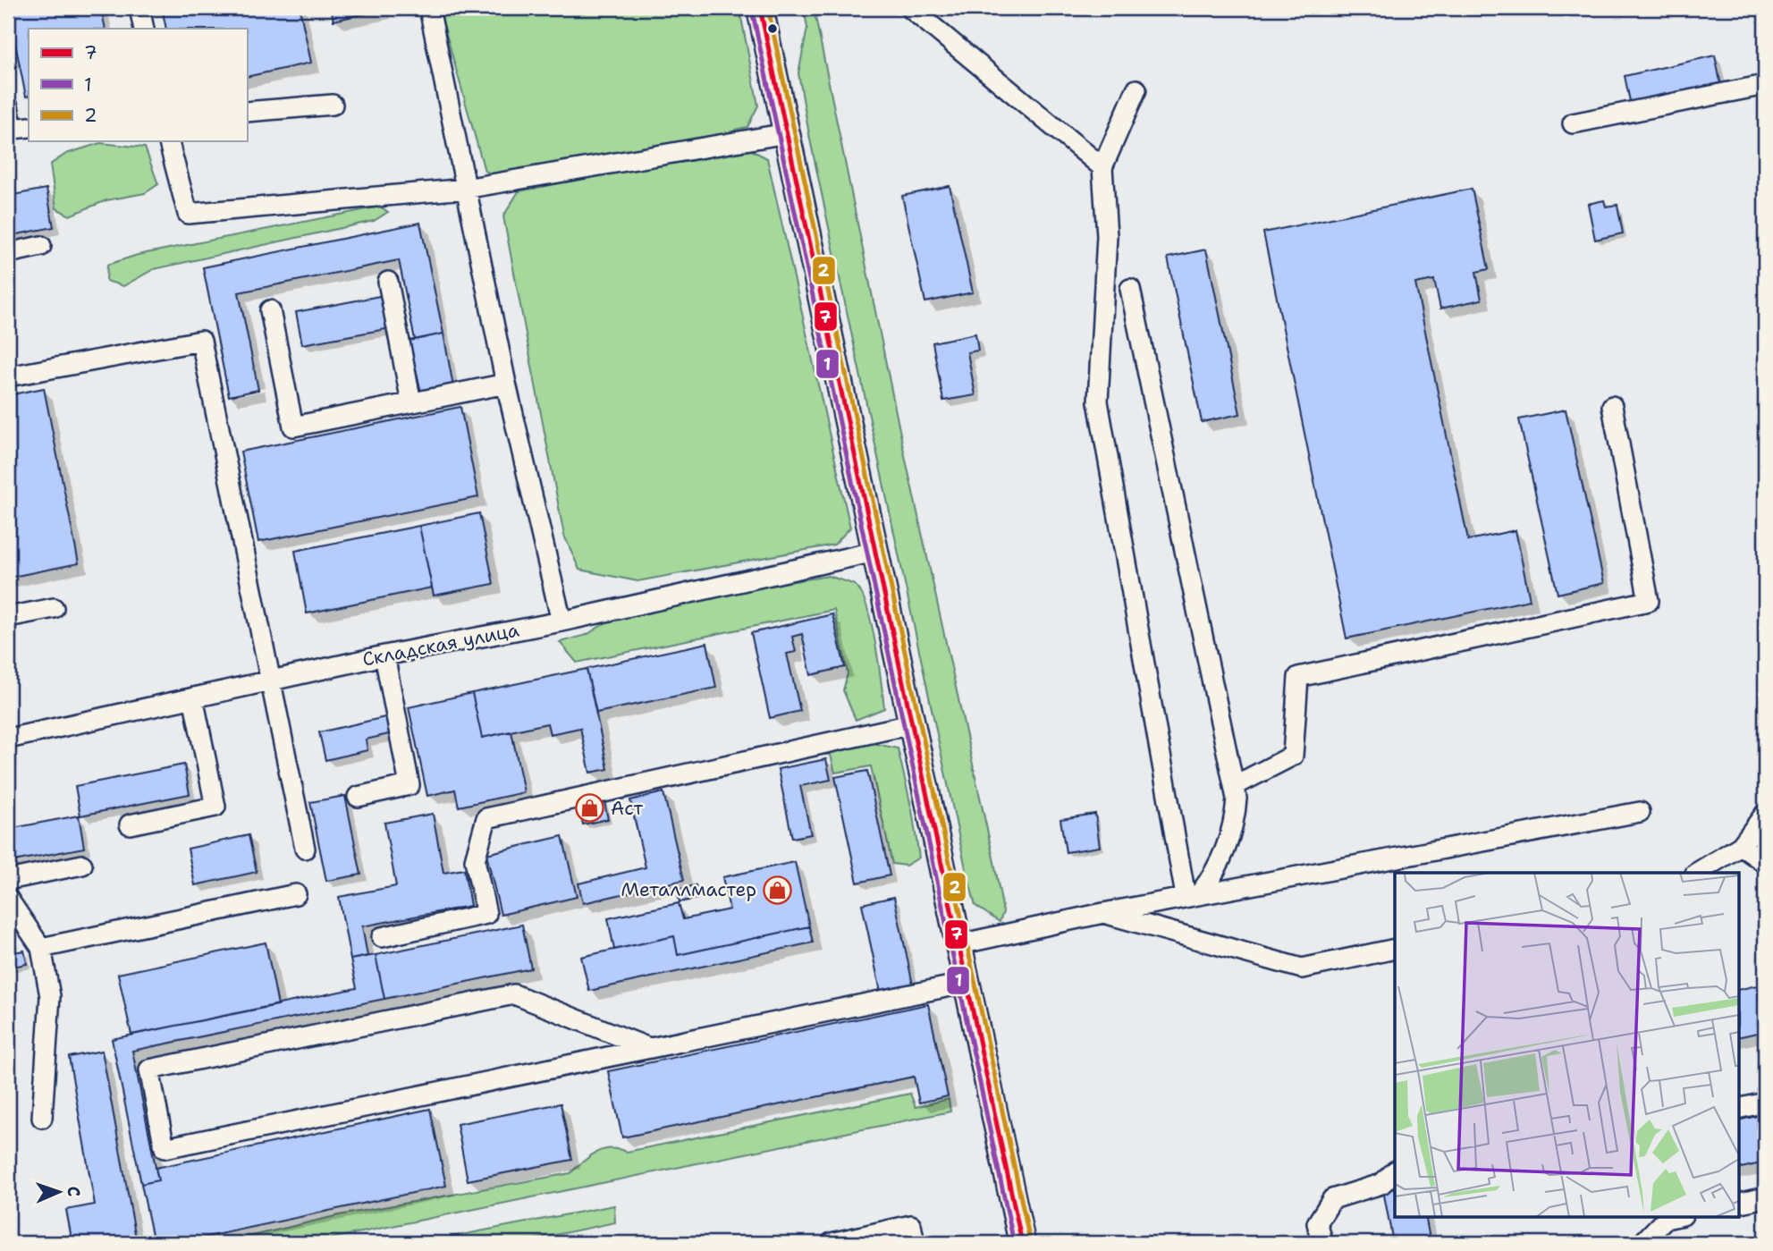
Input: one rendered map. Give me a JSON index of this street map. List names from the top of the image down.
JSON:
{
  "streets": {
    "street": ["Складская улица"]
  },
  "places": {
    "shop": ["Аст", "Металлмастер"]
  },
  "lines": ["transit line 7", "transit line 2", "transit line 1"],
  "legend": ["7", "1", "2"],
  "north": "right"
}
